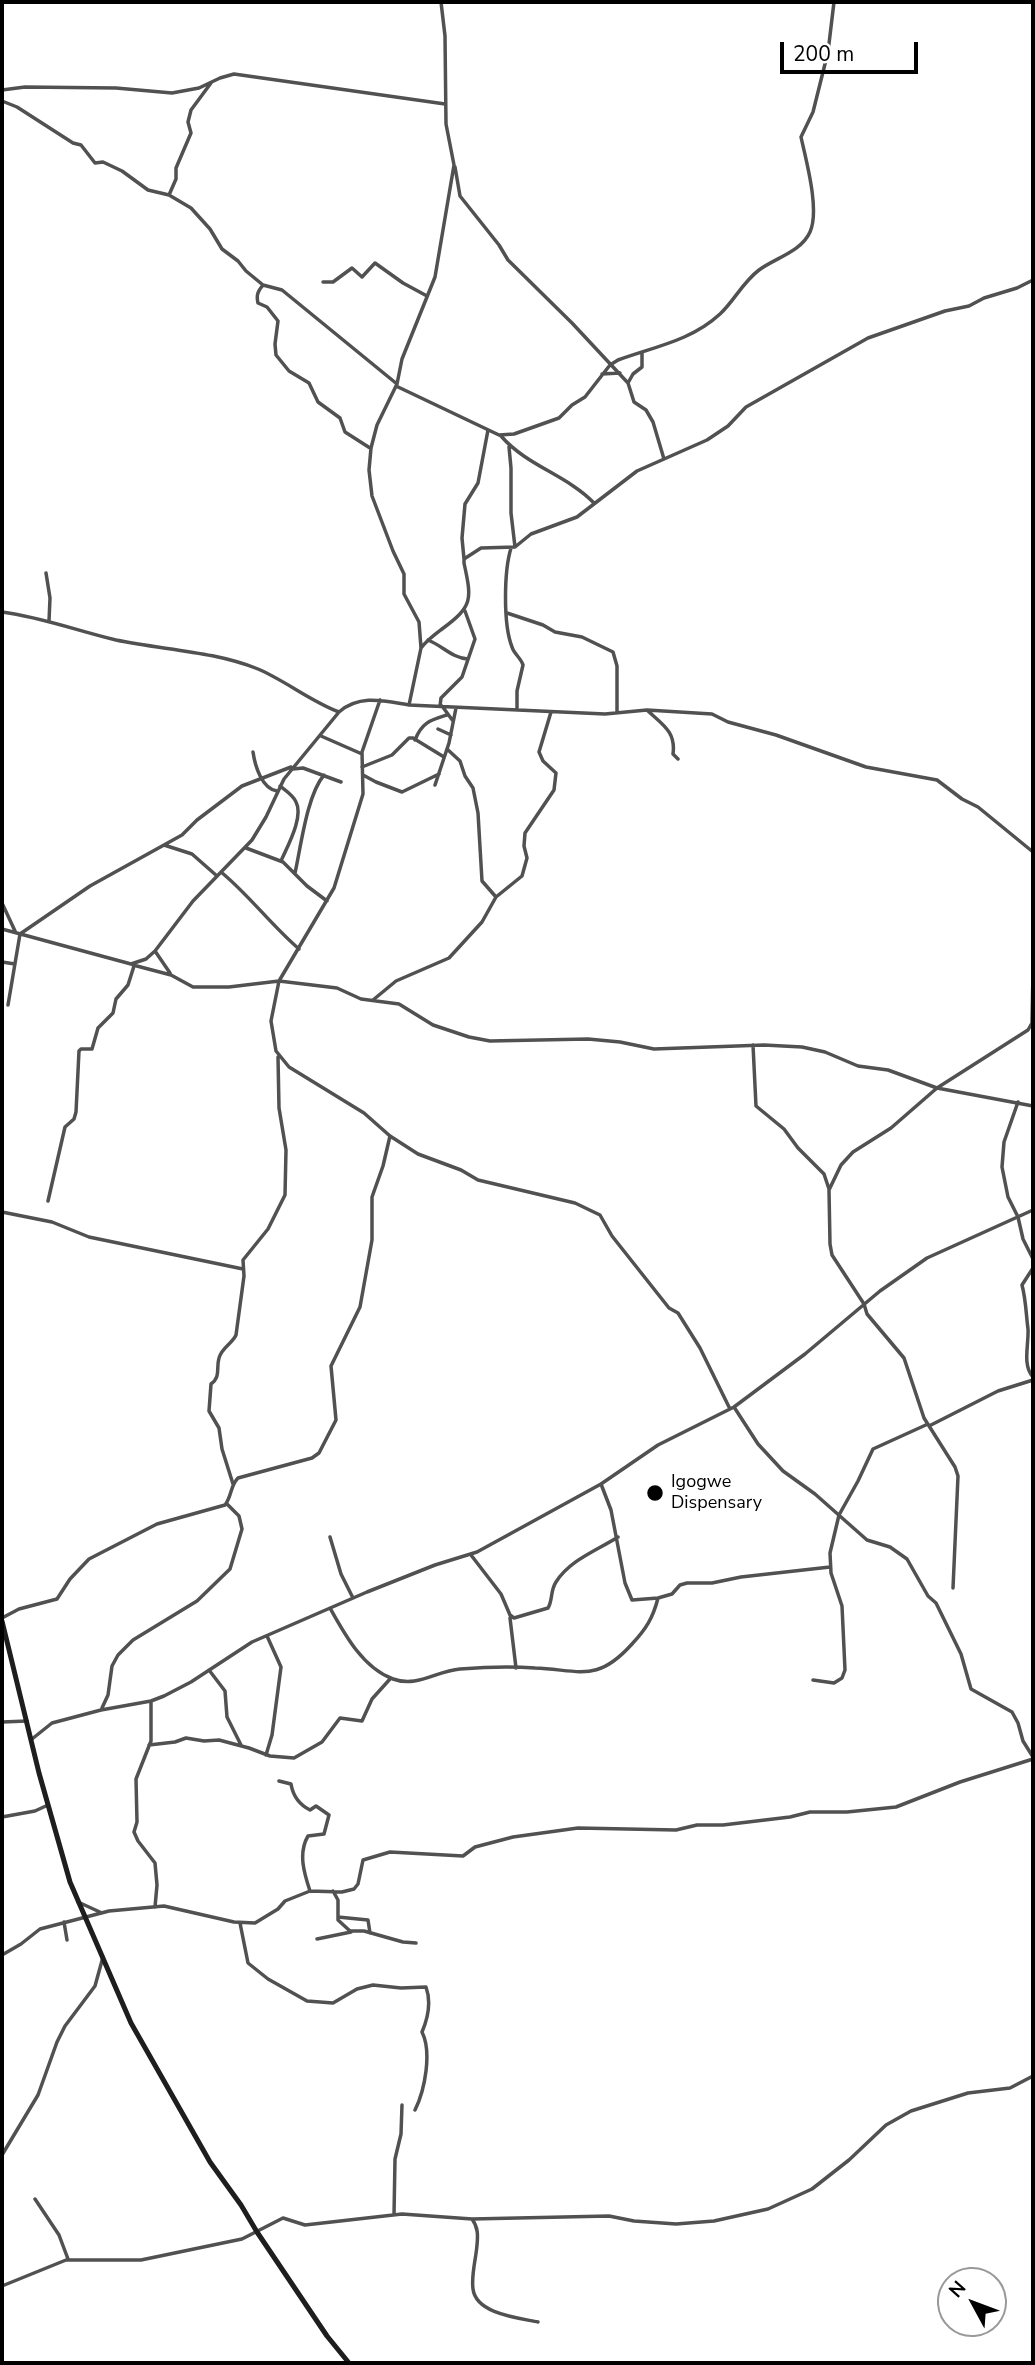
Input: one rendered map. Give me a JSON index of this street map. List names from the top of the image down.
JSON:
{
  "places": ["Igogwe Dispensary"],
  "scale_bar": "200 m",
  "north": "top left"
}
